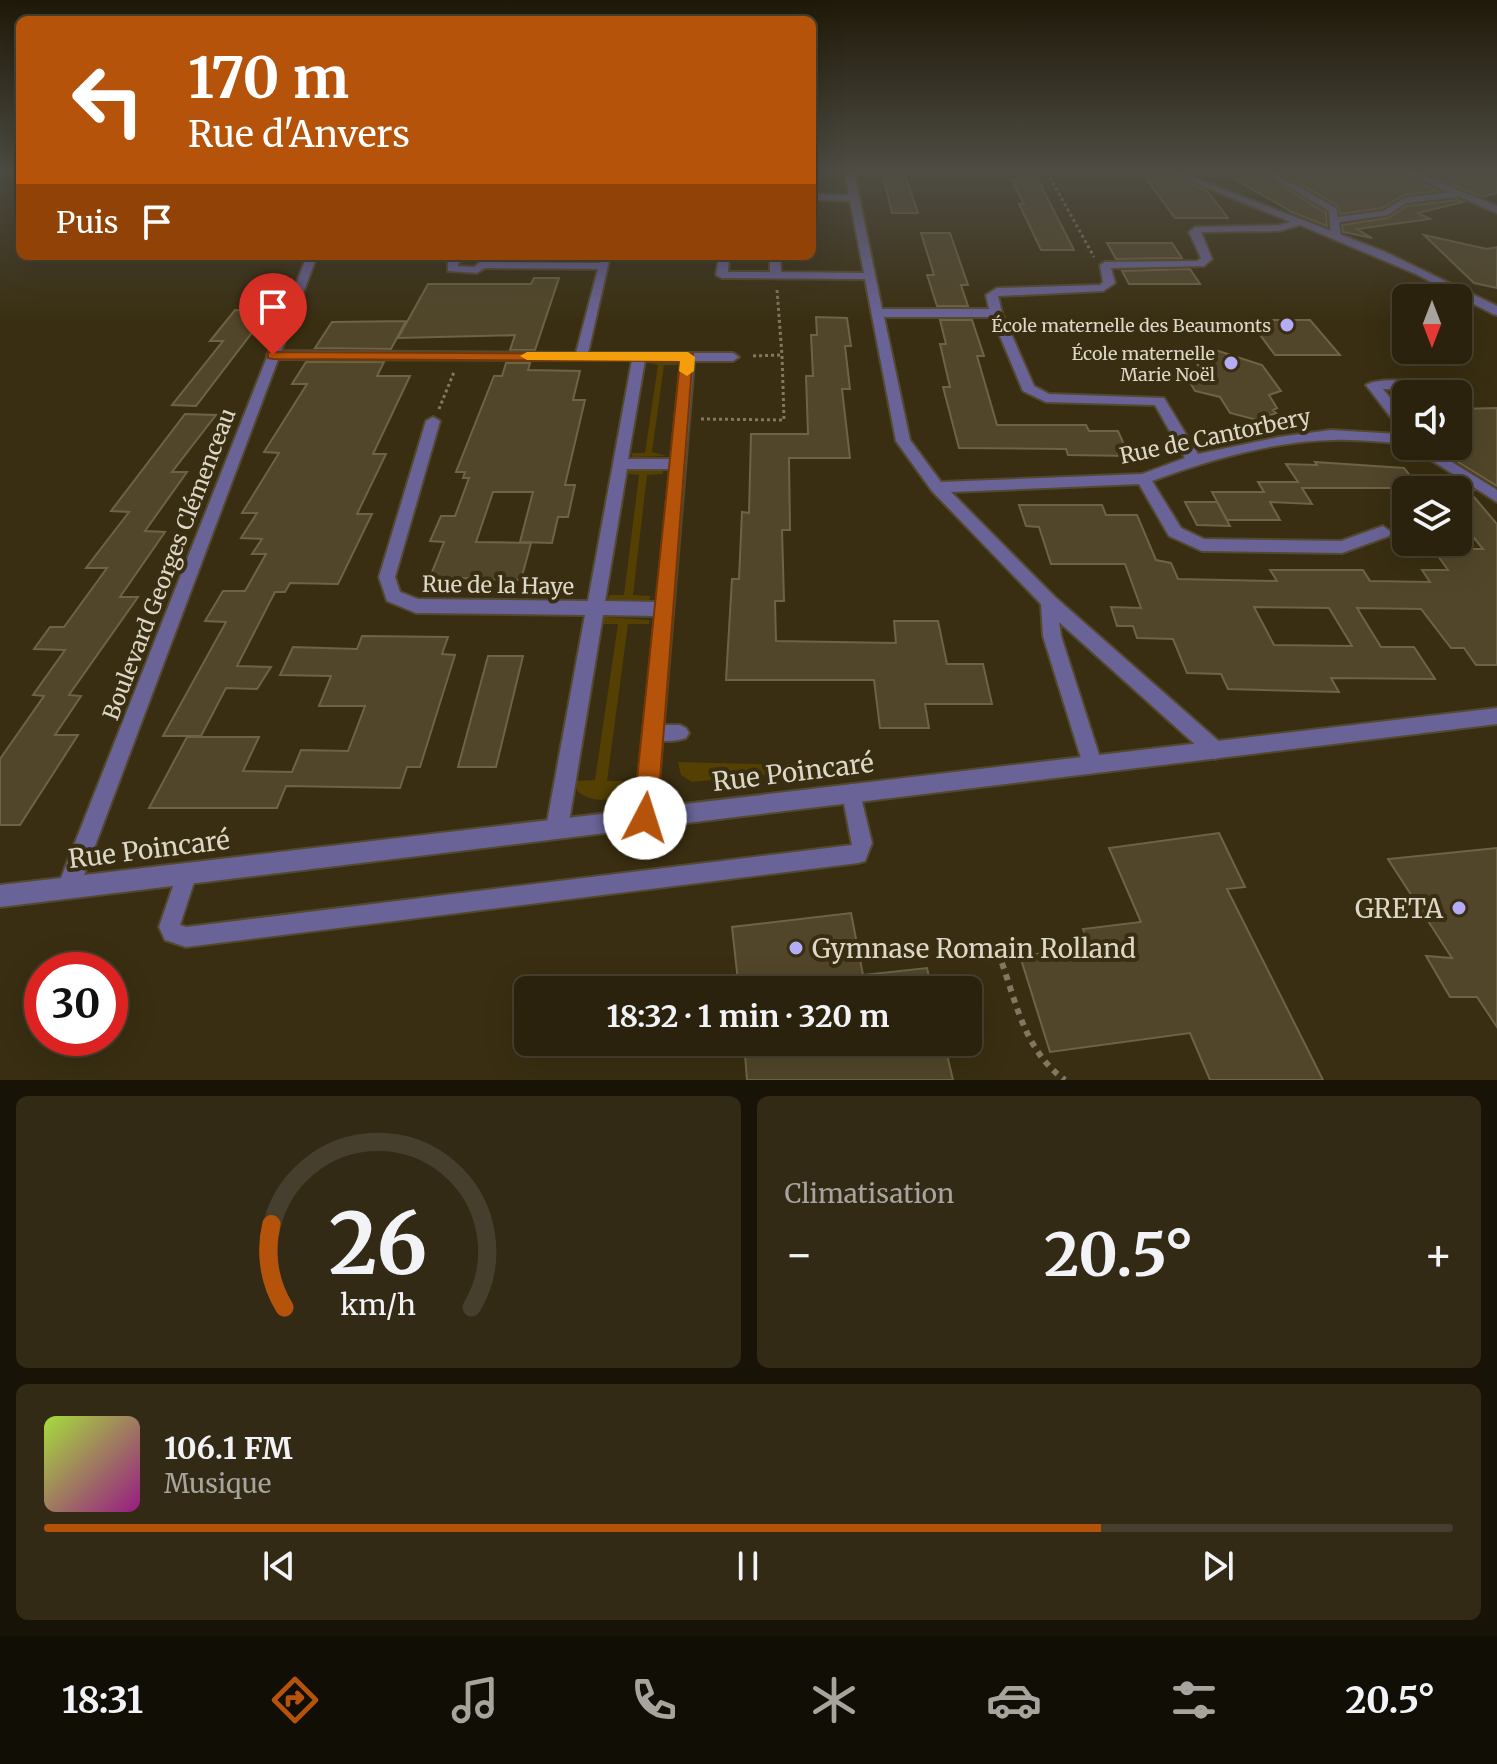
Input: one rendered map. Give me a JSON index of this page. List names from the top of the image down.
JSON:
{
  "streets": {
    "street": [
      "Rue de Cantorbery",
      "Boulevard Georges Clémenceau",
      "Rue de la Haye",
      "Rue Poincaré"
    ]
  },
  "crossings": [
    ["Boulevard Georges Clémenceau", "Rue Poincaré"]
  ],
  "places": [
    "École maternelle des Beaumonts",
    "École maternelle Marie Noël",
    "GRETA",
    "Gymnase Romain Rolland"
  ],
  "north": "bottom",
  "page": {
    "turn": ["170 m", "Rue d'Anvers"],
    "then": "Puis",
    "limit": "30",
    "trip": "18:32 · 1 min · 320 m",
    "tile": "Climatisation",
    "heat": ["−", "20.5°", "+"],
    "song": ["106.1 FM", "Musique"],
    "tabs": ["18:31", "20.5°"],
    "gauge": ["26", "km/h"]
  }
}
